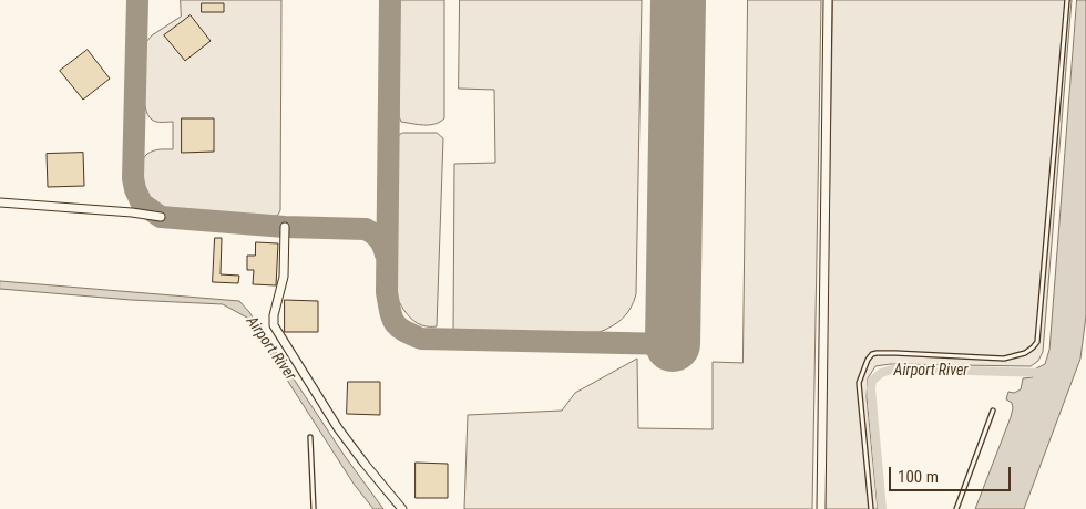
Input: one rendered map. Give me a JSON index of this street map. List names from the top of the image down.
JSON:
{
  "water": ["Airport River"],
  "scale_bar": "100 m"
}
